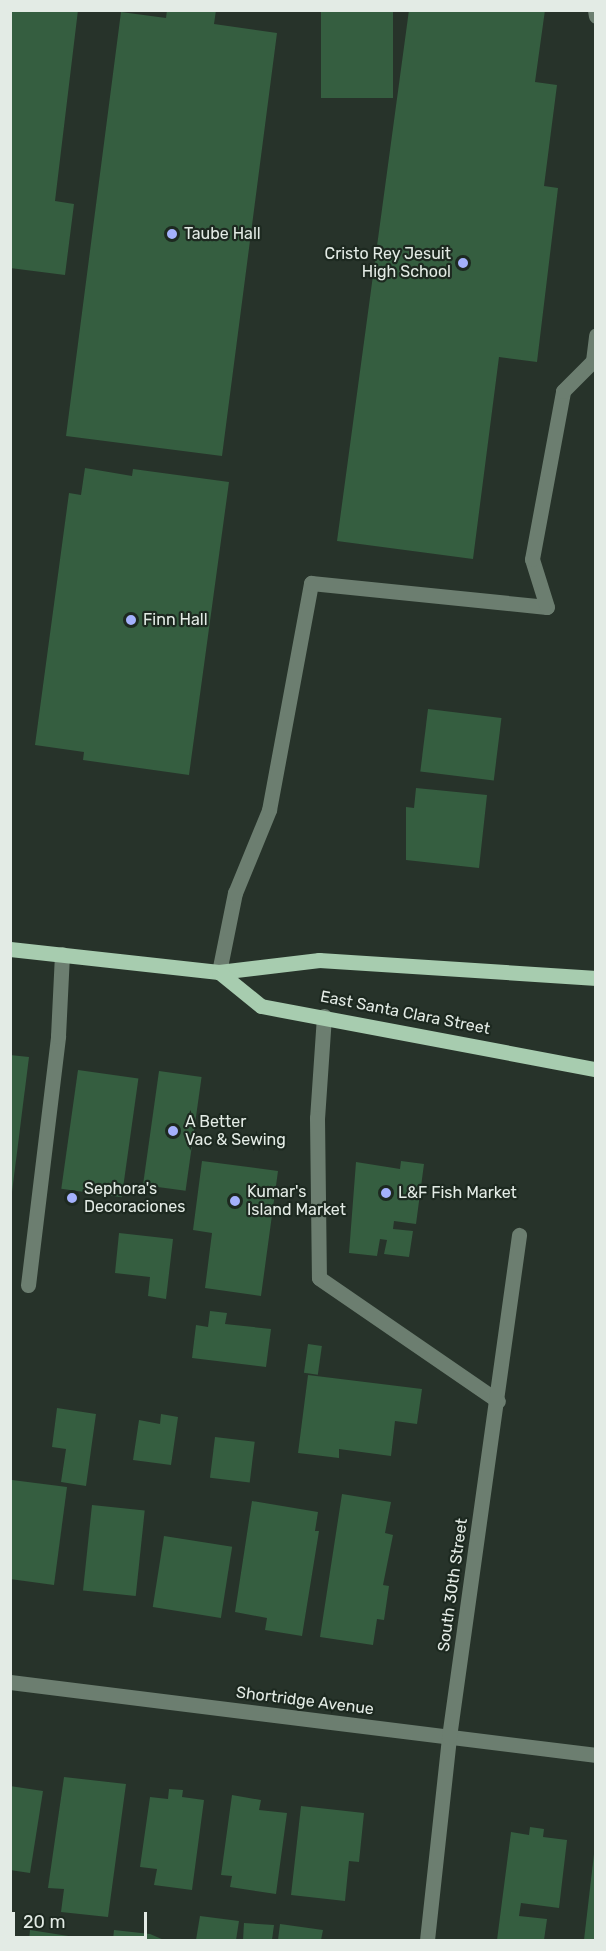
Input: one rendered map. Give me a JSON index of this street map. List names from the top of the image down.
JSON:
{
  "streets": {
    "main road": ["East Santa Clara Street"],
    "street": ["South 30th Street", "Shortridge Avenue"]
  },
  "crossings": [
    ["South 30th Street", "Shortridge Avenue"]
  ],
  "places": [
    "Taube Hall",
    "Cristo Rey Jesuit High School",
    "Finn Hall",
    "A Better Vac & Sewing",
    "L&F Fish Market",
    "Sephora's Decoraciones",
    "Kumar's Island Market"
  ],
  "scale_bar": "20 m"
}
